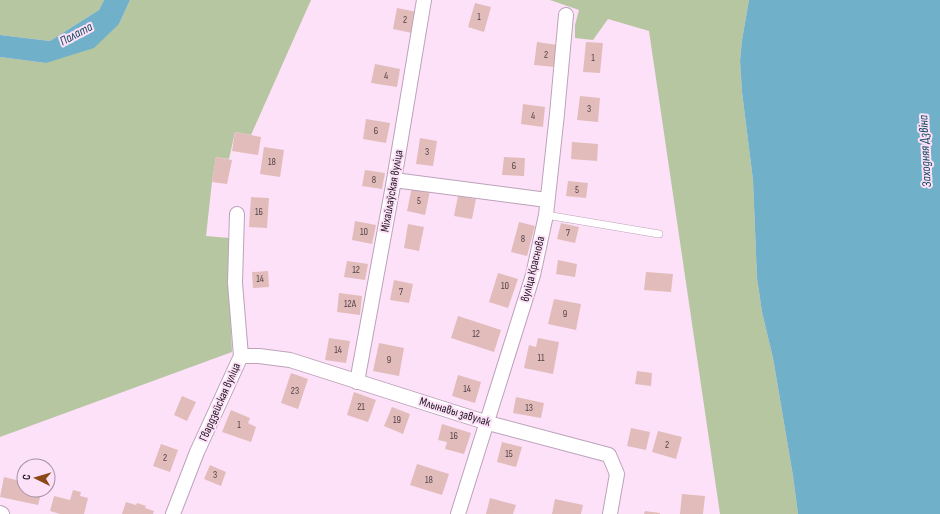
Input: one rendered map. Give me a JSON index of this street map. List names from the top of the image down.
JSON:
{
  "streets": {
    "street": [
      "Міхайлаўская вуліца",
      "вуліца Краснова",
      "Гвардзейская вуліца",
      "Млынавы завулак"
    ]
  },
  "crossings": [
    ["Міхайлаўская вуліца", "Млынавы завулак"],
    ["вуліца Краснова", "Млынавы завулак"],
    ["Гвардзейская вуліца", "Млынавы завулак"]
  ],
  "water": ["Палата", "Заходняя Дзвіна"],
  "house_numbers": [
    "1",
    "2",
    "2",
    "1",
    "4",
    "3",
    "4",
    "6",
    "3",
    "18",
    "6",
    "8",
    "5",
    "5",
    "16",
    "10",
    "7",
    "8",
    "12",
    "14",
    "10",
    "7",
    "12А",
    "9",
    "12",
    "14",
    "11",
    "9",
    "14",
    "23",
    "21",
    "13",
    "19",
    "1",
    "16",
    "2",
    "15",
    "2",
    "3",
    "18"
  ],
  "north": "left"
}
